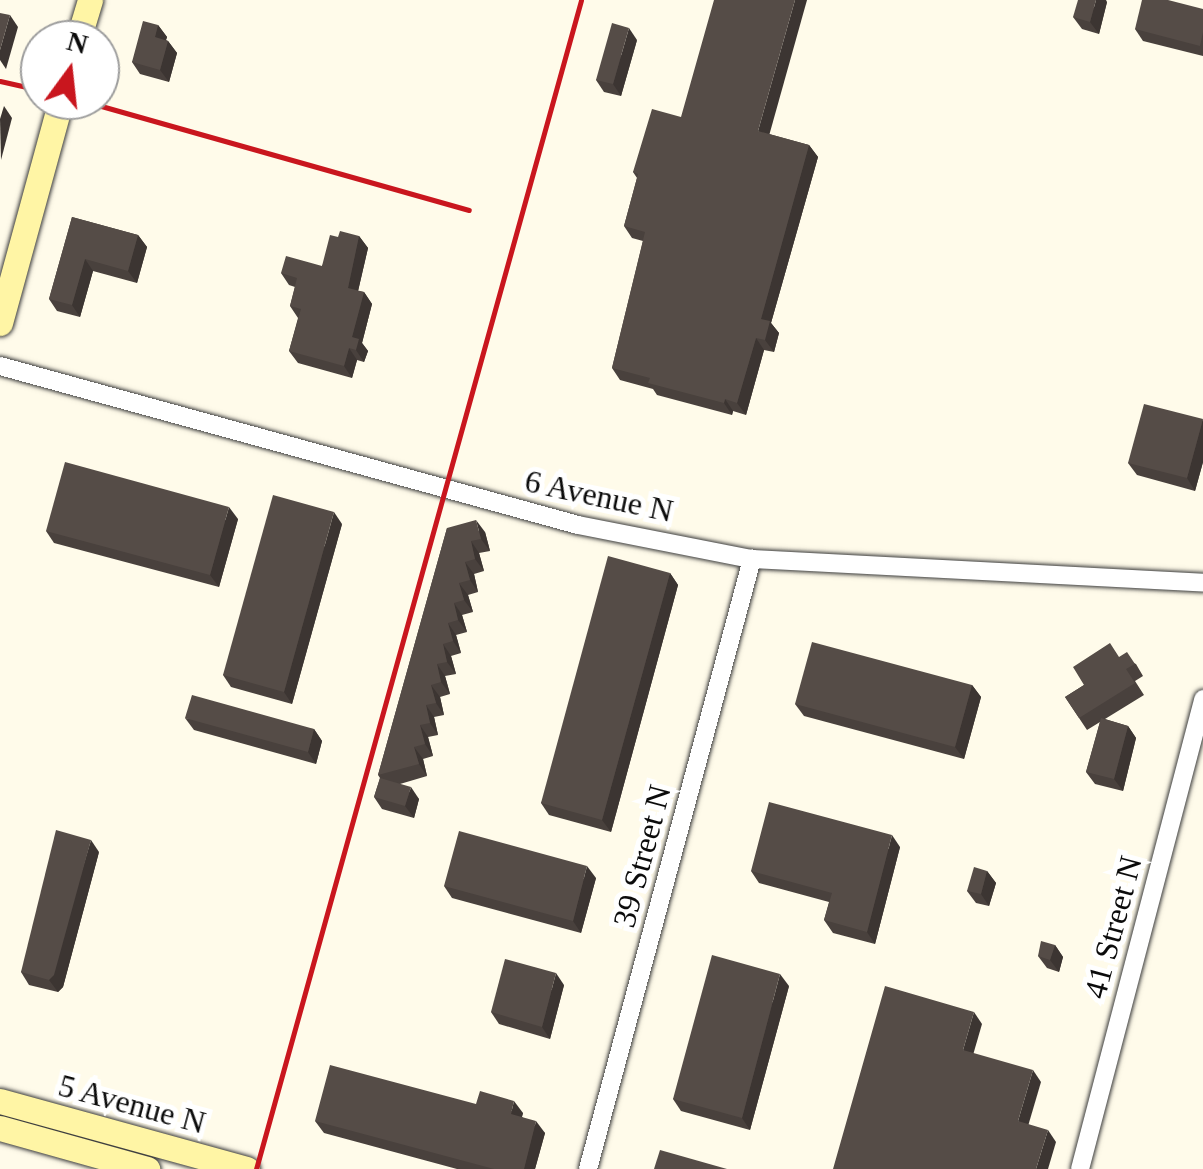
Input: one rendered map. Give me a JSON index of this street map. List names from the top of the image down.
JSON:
{
  "streets": {
    "main road": ["5 Avenue N"],
    "street": ["6 Avenue N", "39 Street N", "41 Street N"]
  },
  "crossings": [
    ["6 Avenue N", "39 Street N"]
  ],
  "north": "top"
}
